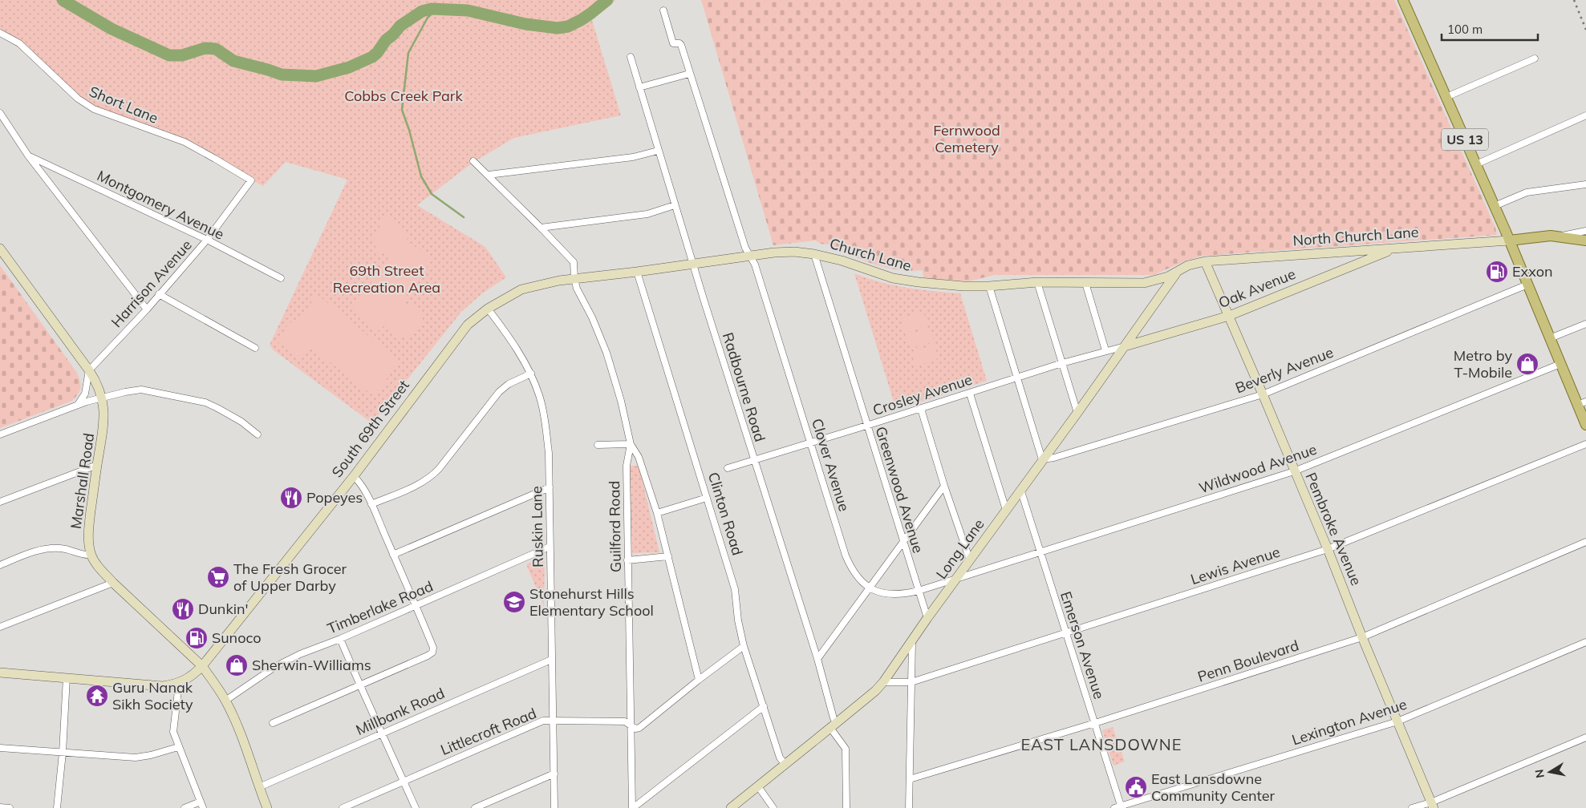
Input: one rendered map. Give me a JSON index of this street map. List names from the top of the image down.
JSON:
{
  "streets": {
    "main road": [
      "US 13",
      "North Church Lane",
      "Church Lane",
      "Oak Avenue",
      "South 69th Street",
      "Marshall Road",
      "Pembroke Avenue",
      "Long Lane"
    ],
    "street": [
      "Short Lane",
      "Montgomery Avenue",
      "Harrison Avenue",
      "Beverly Avenue",
      "Radbourne Road",
      "Crosley Avenue",
      "Clover Avenue",
      "Wildwood Avenue",
      "Greenwood Avenue",
      "Clinton Road",
      "Ruskin Lane",
      "Guilford Road",
      "Lewis Avenue",
      "Timberlake Road",
      "Emerson Avenue",
      "Penn Boulevard",
      "Millbank Road",
      "Lexington Avenue",
      "Littlecroft Road"
    ]
  },
  "crossings": [
    ["Short Lane", "Harrison Avenue"],
    ["US 13", "North Church Lane"],
    ["Montgomery Avenue", "Harrison Avenue"],
    ["North Church Lane", "Church Lane"],
    ["North Church Lane", "Oak Avenue"],
    ["North Church Lane", "Pembroke Avenue"],
    ["Church Lane", "Radbourne Road"],
    ["Church Lane", "South 69th Street"],
    ["Church Lane", "Clover Avenue"],
    ["Church Lane", "Greenwood Avenue"],
    ["Church Lane", "Clinton Road"],
    ["Church Lane", "Guilford Road"],
    ["Church Lane", "Pembroke Avenue"],
    ["Church Lane", "Long Lane"],
    ["Harrison Avenue", "Marshall Road"],
    ["Oak Avenue", "Crosley Avenue"],
    ["Oak Avenue", "Pembroke Avenue"],
    ["Oak Avenue", "Long Lane"],
    ["Beverly Avenue", "Pembroke Avenue"],
    ["Beverly Avenue", "Long Lane"],
    ["Radbourne Road", "Crosley Avenue"],
    ["Radbourne Road", "Long Lane"],
    ["Crosley Avenue", "Clover Avenue"],
    ["Crosley Avenue", "Greenwood Avenue"],
    ["Crosley Avenue", "Long Lane"],
    ["South 69th Street", "Marshall Road"],
    ["South 69th Street", "Ruskin Lane"],
    ["South 69th Street", "Guilford Road"],
    ["Wildwood Avenue", "Pembroke Avenue"],
    ["Wildwood Avenue", "Long Lane"],
    ["Wildwood Avenue", "Emerson Avenue"],
    ["Marshall Road", "Timberlake Road"],
    ["Marshall Road", "Millbank Road"],
    ["Greenwood Avenue", "Long Lane"],
    ["Clinton Road", "Long Lane"],
    ["Ruskin Lane", "Timberlake Road"],
    ["Ruskin Lane", "Millbank Road"],
    ["Ruskin Lane", "Littlecroft Road"],
    ["Guilford Road", "Littlecroft Road"],
    ["Pembroke Avenue", "Lewis Avenue"],
    ["Pembroke Avenue", "Penn Boulevard"],
    ["Pembroke Avenue", "Lexington Avenue"],
    ["Long Lane", "Lewis Avenue"],
    ["Long Lane", "Emerson Avenue"],
    ["Lewis Avenue", "Emerson Avenue"],
    ["Emerson Avenue", "Penn Boulevard"],
    ["Emerson Avenue", "Lexington Avenue"]
  ],
  "districts": ["EAST LANSDOWNE"],
  "parks": ["Cobbs Creek Park", "Fernwood Cemetery", "69th Street Recreation Area"],
  "places": {
    "fuel station": ["Exxon", "Sunoco"],
    "shop": ["Metro by T-Mobile", "Sherwin-Williams"],
    "restaurant": ["Popeyes", "Dunkin'"],
    "supermarket": ["The Fresh Grocer of Upper Darby"],
    "school or university": ["Stonehurst Hills Elementary School"],
    "temple": ["Guru Nanak Sikh Society"],
    "public building": ["East Lansdowne Community Center"]
  },
  "scale_bar": "100 m",
  "north": "left"
}
